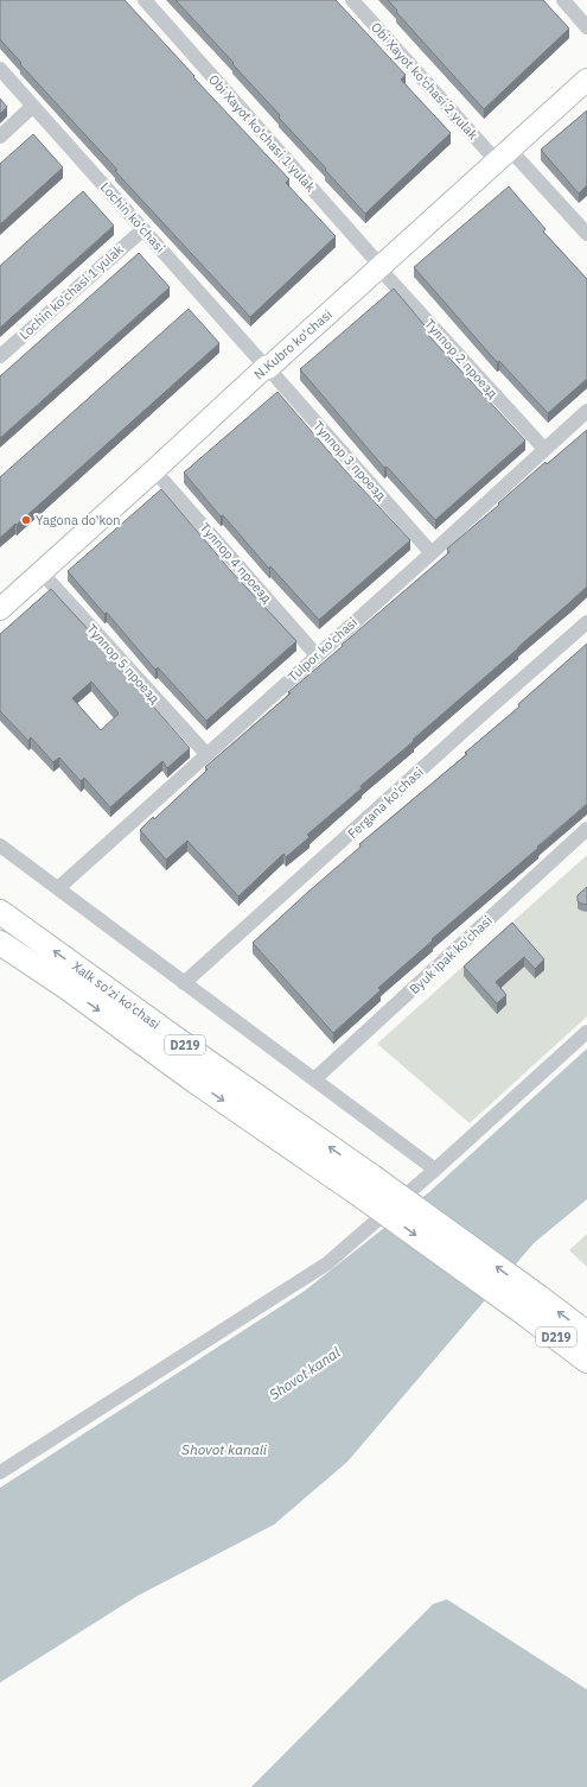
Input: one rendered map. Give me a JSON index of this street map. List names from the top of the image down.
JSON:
{
  "streets": {
    "main road": ["Xalk so'zi ko'chasi", "D219"],
    "street": [
      "Obi Xayot ko'chasi 2 yulak",
      "Obi Xayot ko'chasi 1 yulak",
      "Lochin ko'chasi",
      "Lochin ko'chasi 1 yulak",
      "N.Kubro ko'chasi",
      "Тулпор 2 проезд",
      "Тулпор 3 проезд",
      "Тулпор 4 проезд",
      "Tulpor ko'chasi",
      "Тулпор 5 проезд",
      "Fergana ko'chasi",
      "Byuk ipak ko'chasi"
    ]
  },
  "crossings": [
    ["Obi Xayot ko'chasi 2 yulak", "N.Kubro ko'chasi"],
    ["Obi Xayot ko'chasi 1 yulak", "N.Kubro ko'chasi"],
    ["Obi Xayot ko'chasi 1 yulak", "Тулпор 2 проезд"],
    ["Lochin ko'chasi", "Lochin ko'chasi 1 yulak"],
    ["Lochin ko'chasi", "N.Kubro ko'chasi"],
    ["Lochin ko'chasi", "Тулпор 3 проезд"],
    ["N.Kubro ko'chasi", "Тулпор 2 проезд"],
    ["N.Kubro ko'chasi", "Тулпор 3 проезд"],
    ["N.Kubro ko'chasi", "Тулпор 4 проезд"],
    ["N.Kubro ko'chasi", "Тулпор 5 проезд"],
    ["Тулпор 2 проезд", "Tulpor ko'chasi"],
    ["Тулпор 3 проезд", "Tulpor ko'chasi"],
    ["Тулпор 4 проезд", "Tulpor ko'chasi"],
    ["Tulpor ko'chasi", "Тулпор 5 проезд"],
    ["Xalk so'zi ko'chasi", "D219"]
  ],
  "water": ["Shovot kanal", "Shovot kanali"],
  "places": ["Yagona do'kon"]
}
